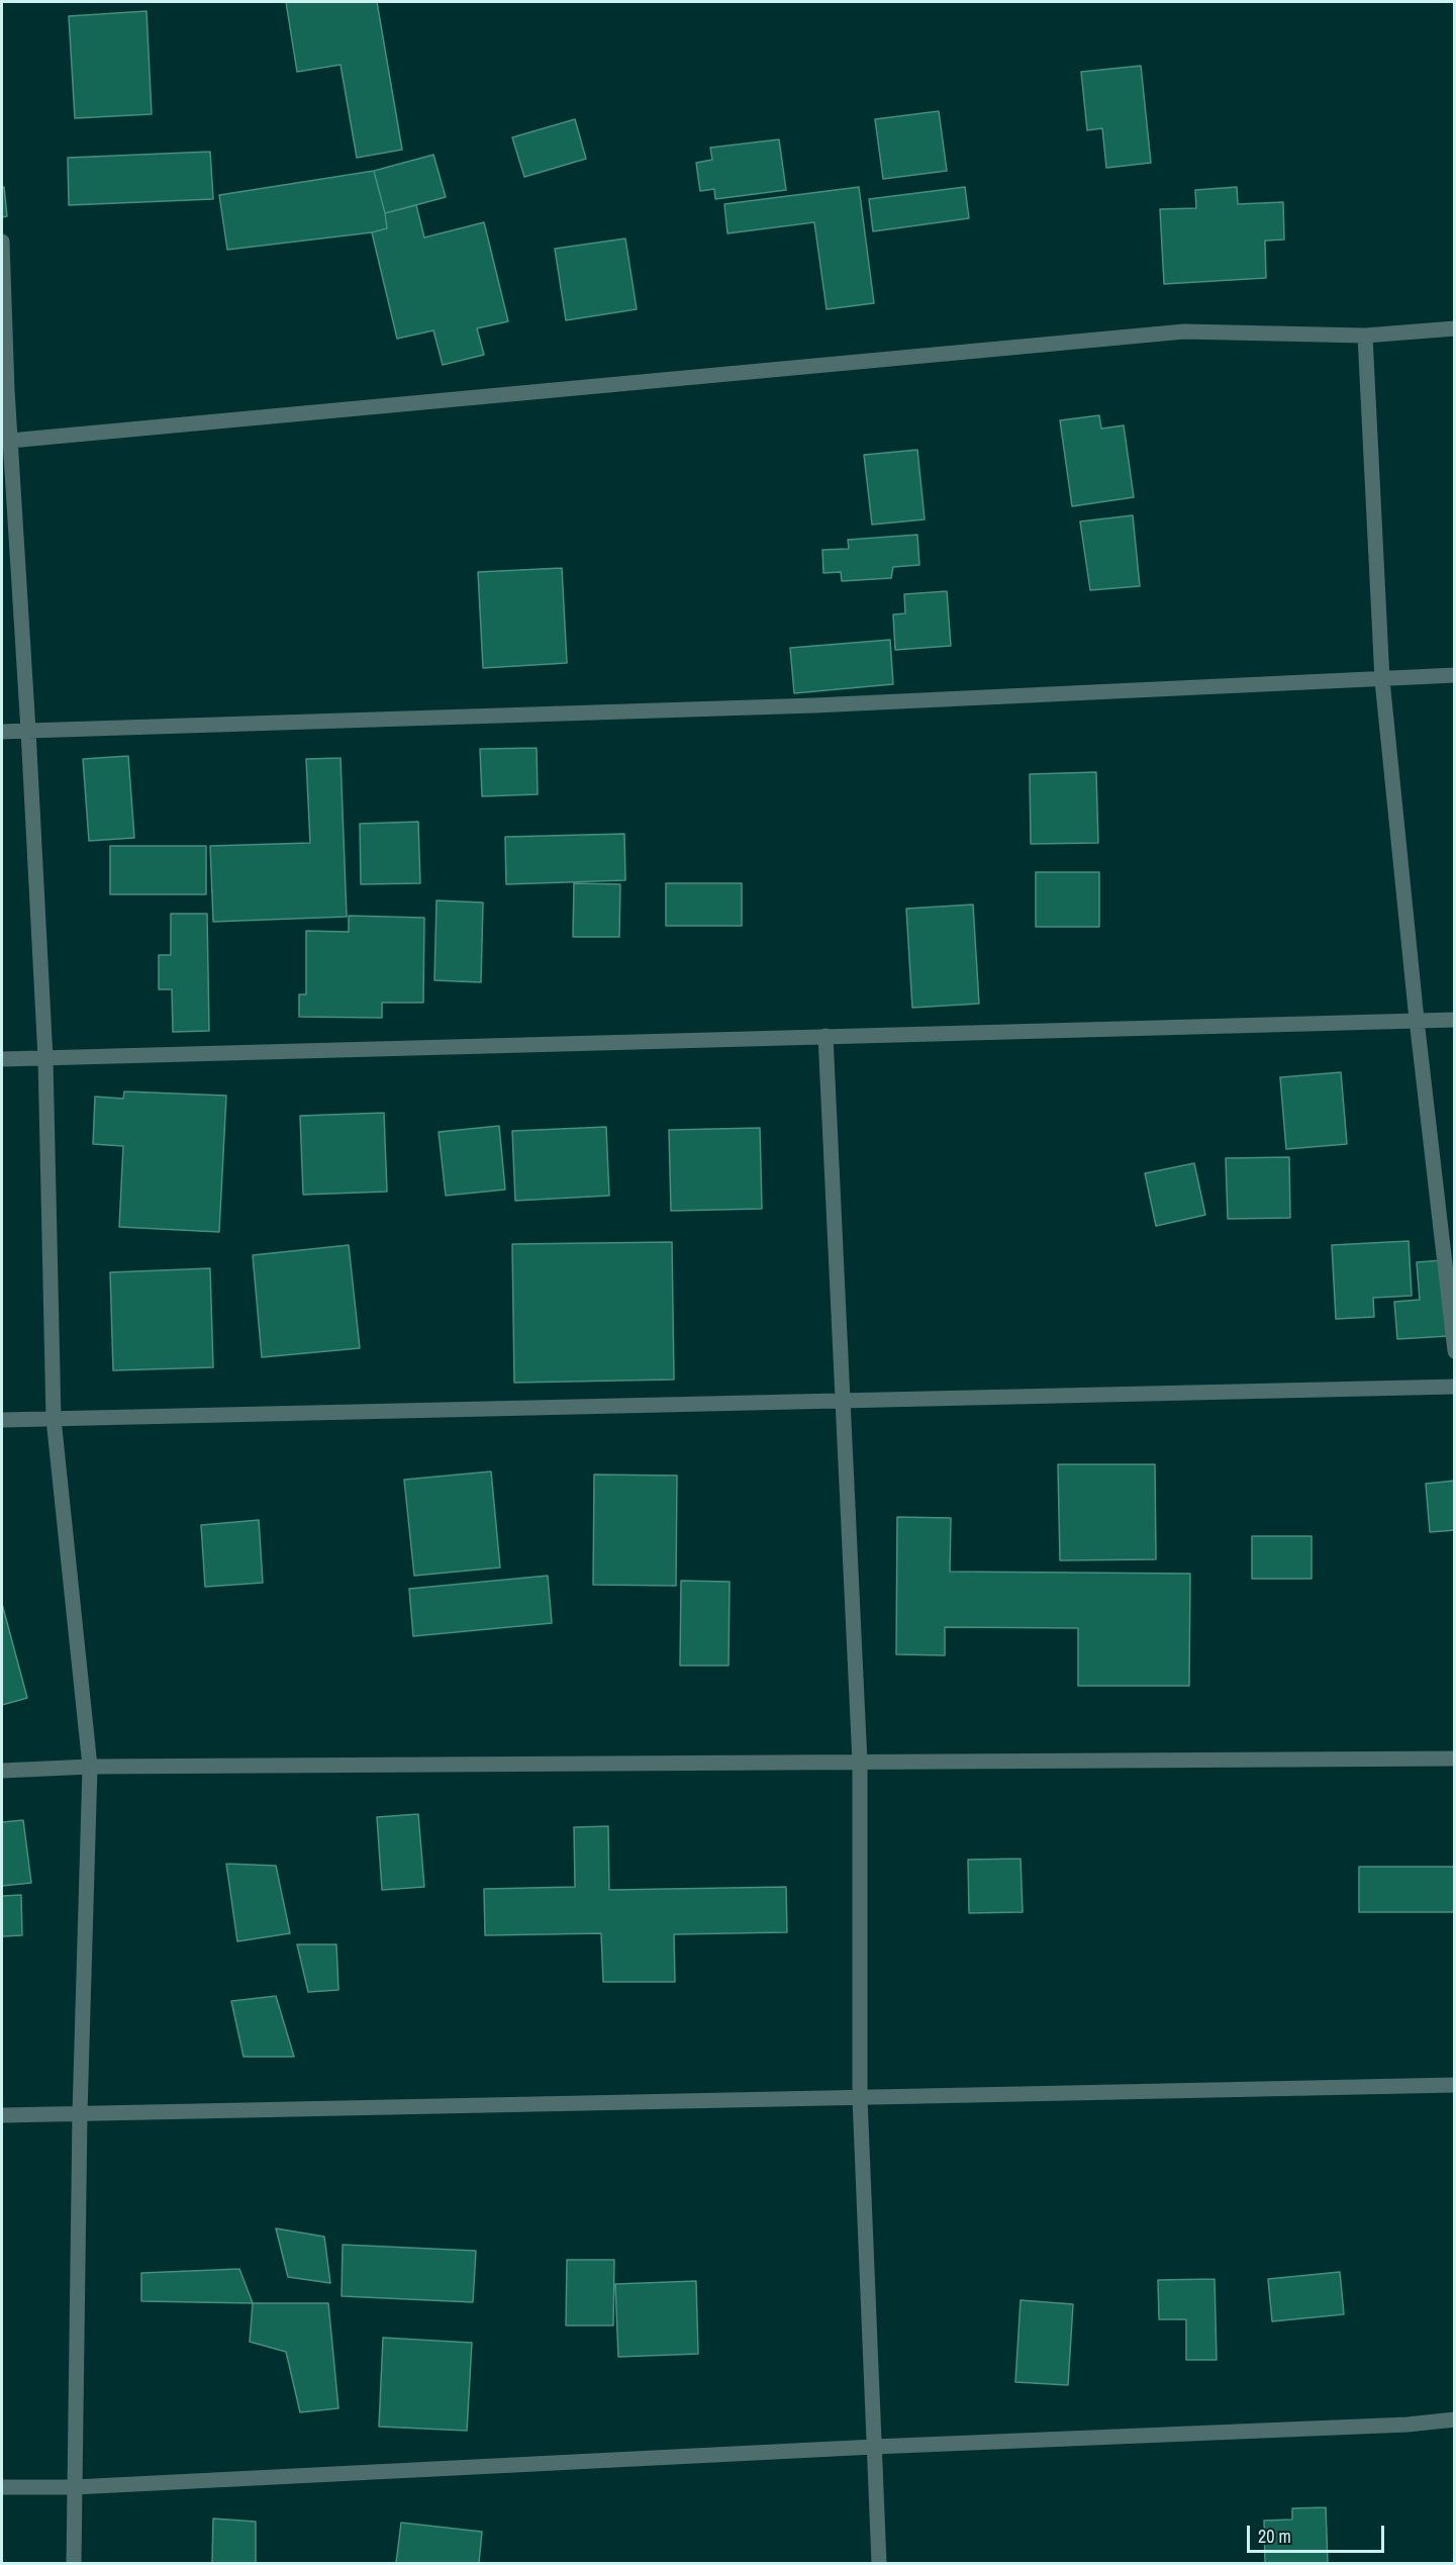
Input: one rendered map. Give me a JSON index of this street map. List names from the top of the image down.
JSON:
{
  "scale_bar": "20 m"
}
